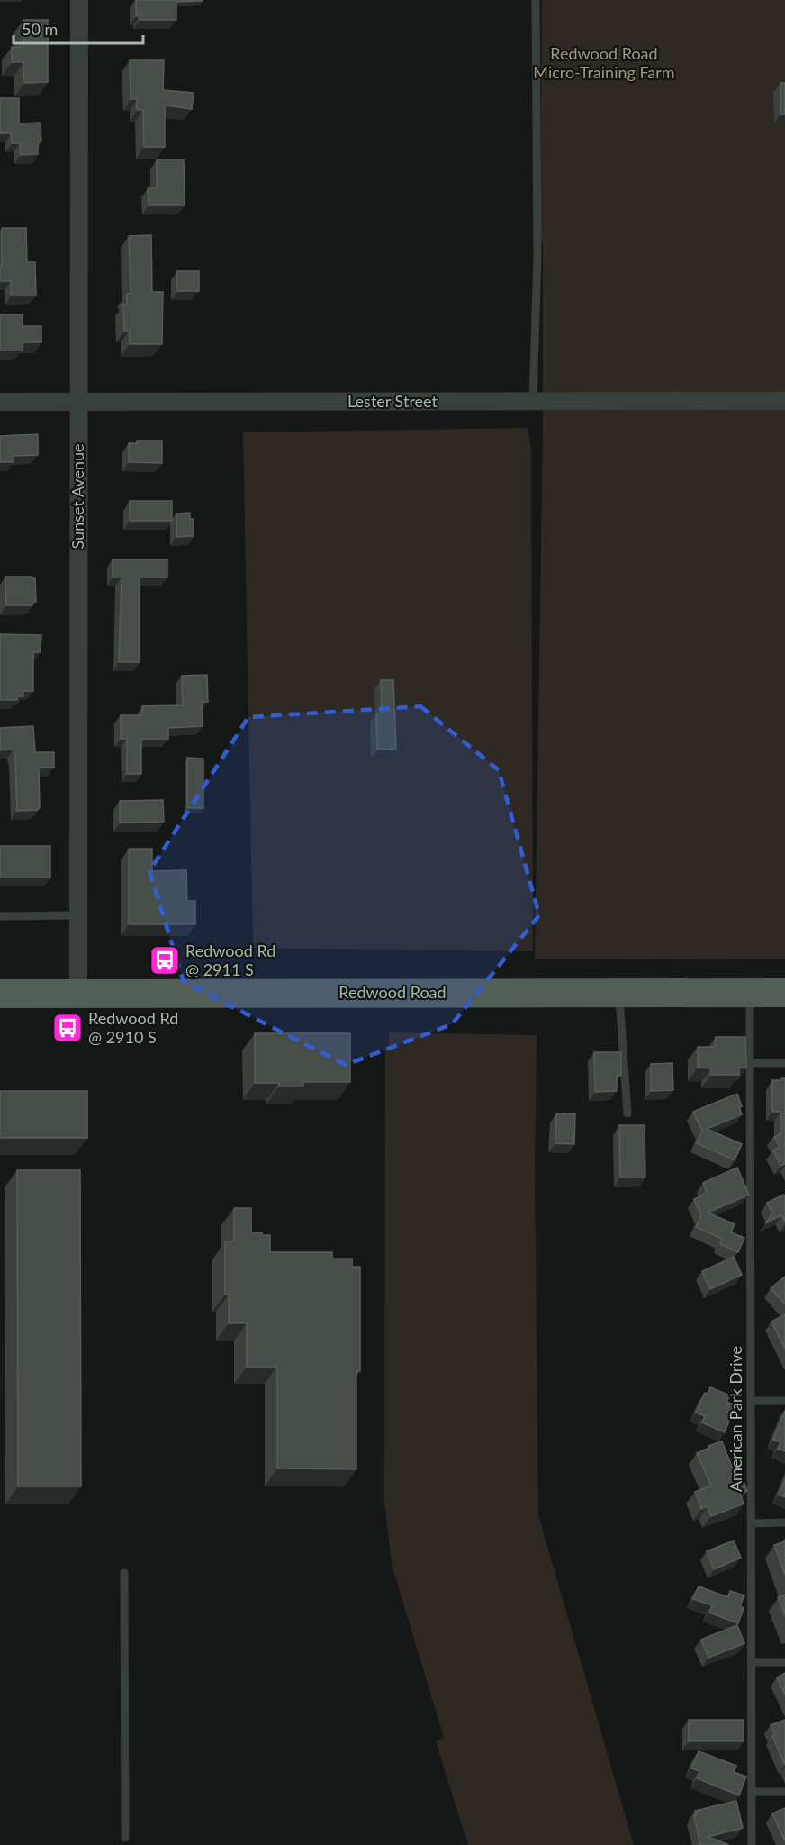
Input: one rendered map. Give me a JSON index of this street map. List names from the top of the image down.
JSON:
{
  "streets": {
    "main road": ["Redwood Road"],
    "street": ["Lester Street", "Sunset Avenue"],
    "lane": ["American Park Drive"]
  },
  "crossings": [
    ["Lester Street", "Sunset Avenue"],
    ["Sunset Avenue", "Redwood Road"],
    ["Redwood Road", "American Park Drive"]
  ],
  "parks": ["Redwood Road Micro-Training Farm"],
  "places": {
    "bus stop": ["Redwood Rd @ 2911 S", "Redwood Rd @ 2910 S"]
  },
  "scale_bar": "50 m"
}
